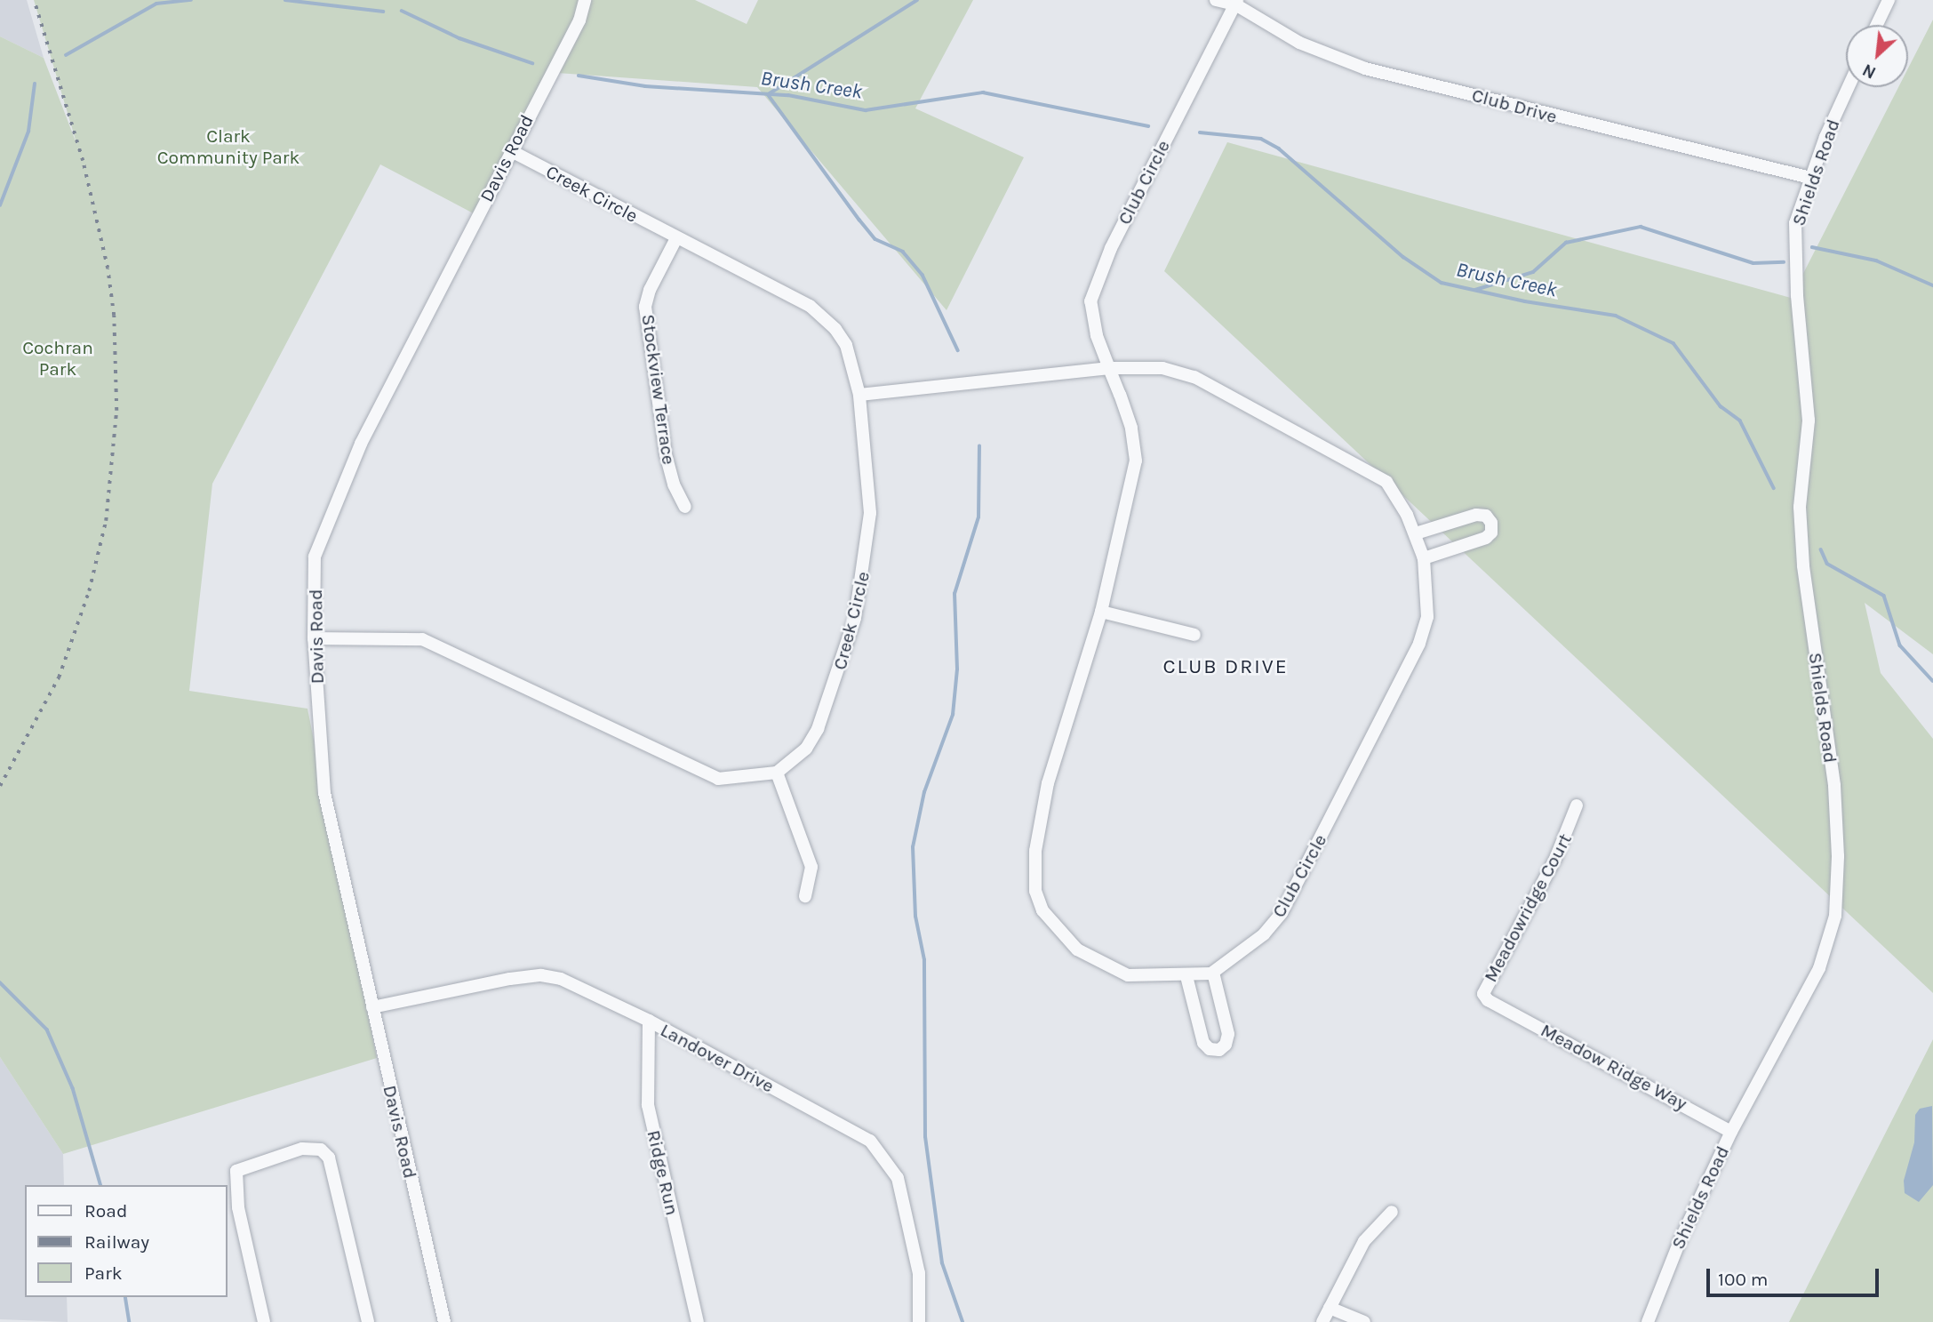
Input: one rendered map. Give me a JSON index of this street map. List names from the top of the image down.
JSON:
{
  "streets": {
    "street": [
      "Club Drive",
      "Davis Road",
      "Shields Road",
      "Club Circle",
      "Creek Circle",
      "Stockview Terrace",
      "Meadowridge Court",
      "Landover Drive",
      "Meadow Ridge Way",
      "Ridge Run"
    ]
  },
  "crossings": [
    ["Club Drive", "Shields Road"],
    ["Club Drive", "Club Circle"],
    ["Davis Road", "Creek Circle"],
    ["Davis Road", "Landover Drive"],
    ["Shields Road", "Meadow Ridge Way"],
    ["Club Circle", "Creek Circle"],
    ["Creek Circle", "Stockview Terrace"],
    ["Meadowridge Court", "Meadow Ridge Way"],
    ["Landover Drive", "Ridge Run"]
  ],
  "districts": ["CLUB DRIVE"],
  "water": ["Brush Creek"],
  "parks": ["Clark Community Park", "Cochran Park"],
  "legend": ["Road", "Railway", "Park"],
  "scale_bar": "100 m",
  "north": "bottom left"
}
